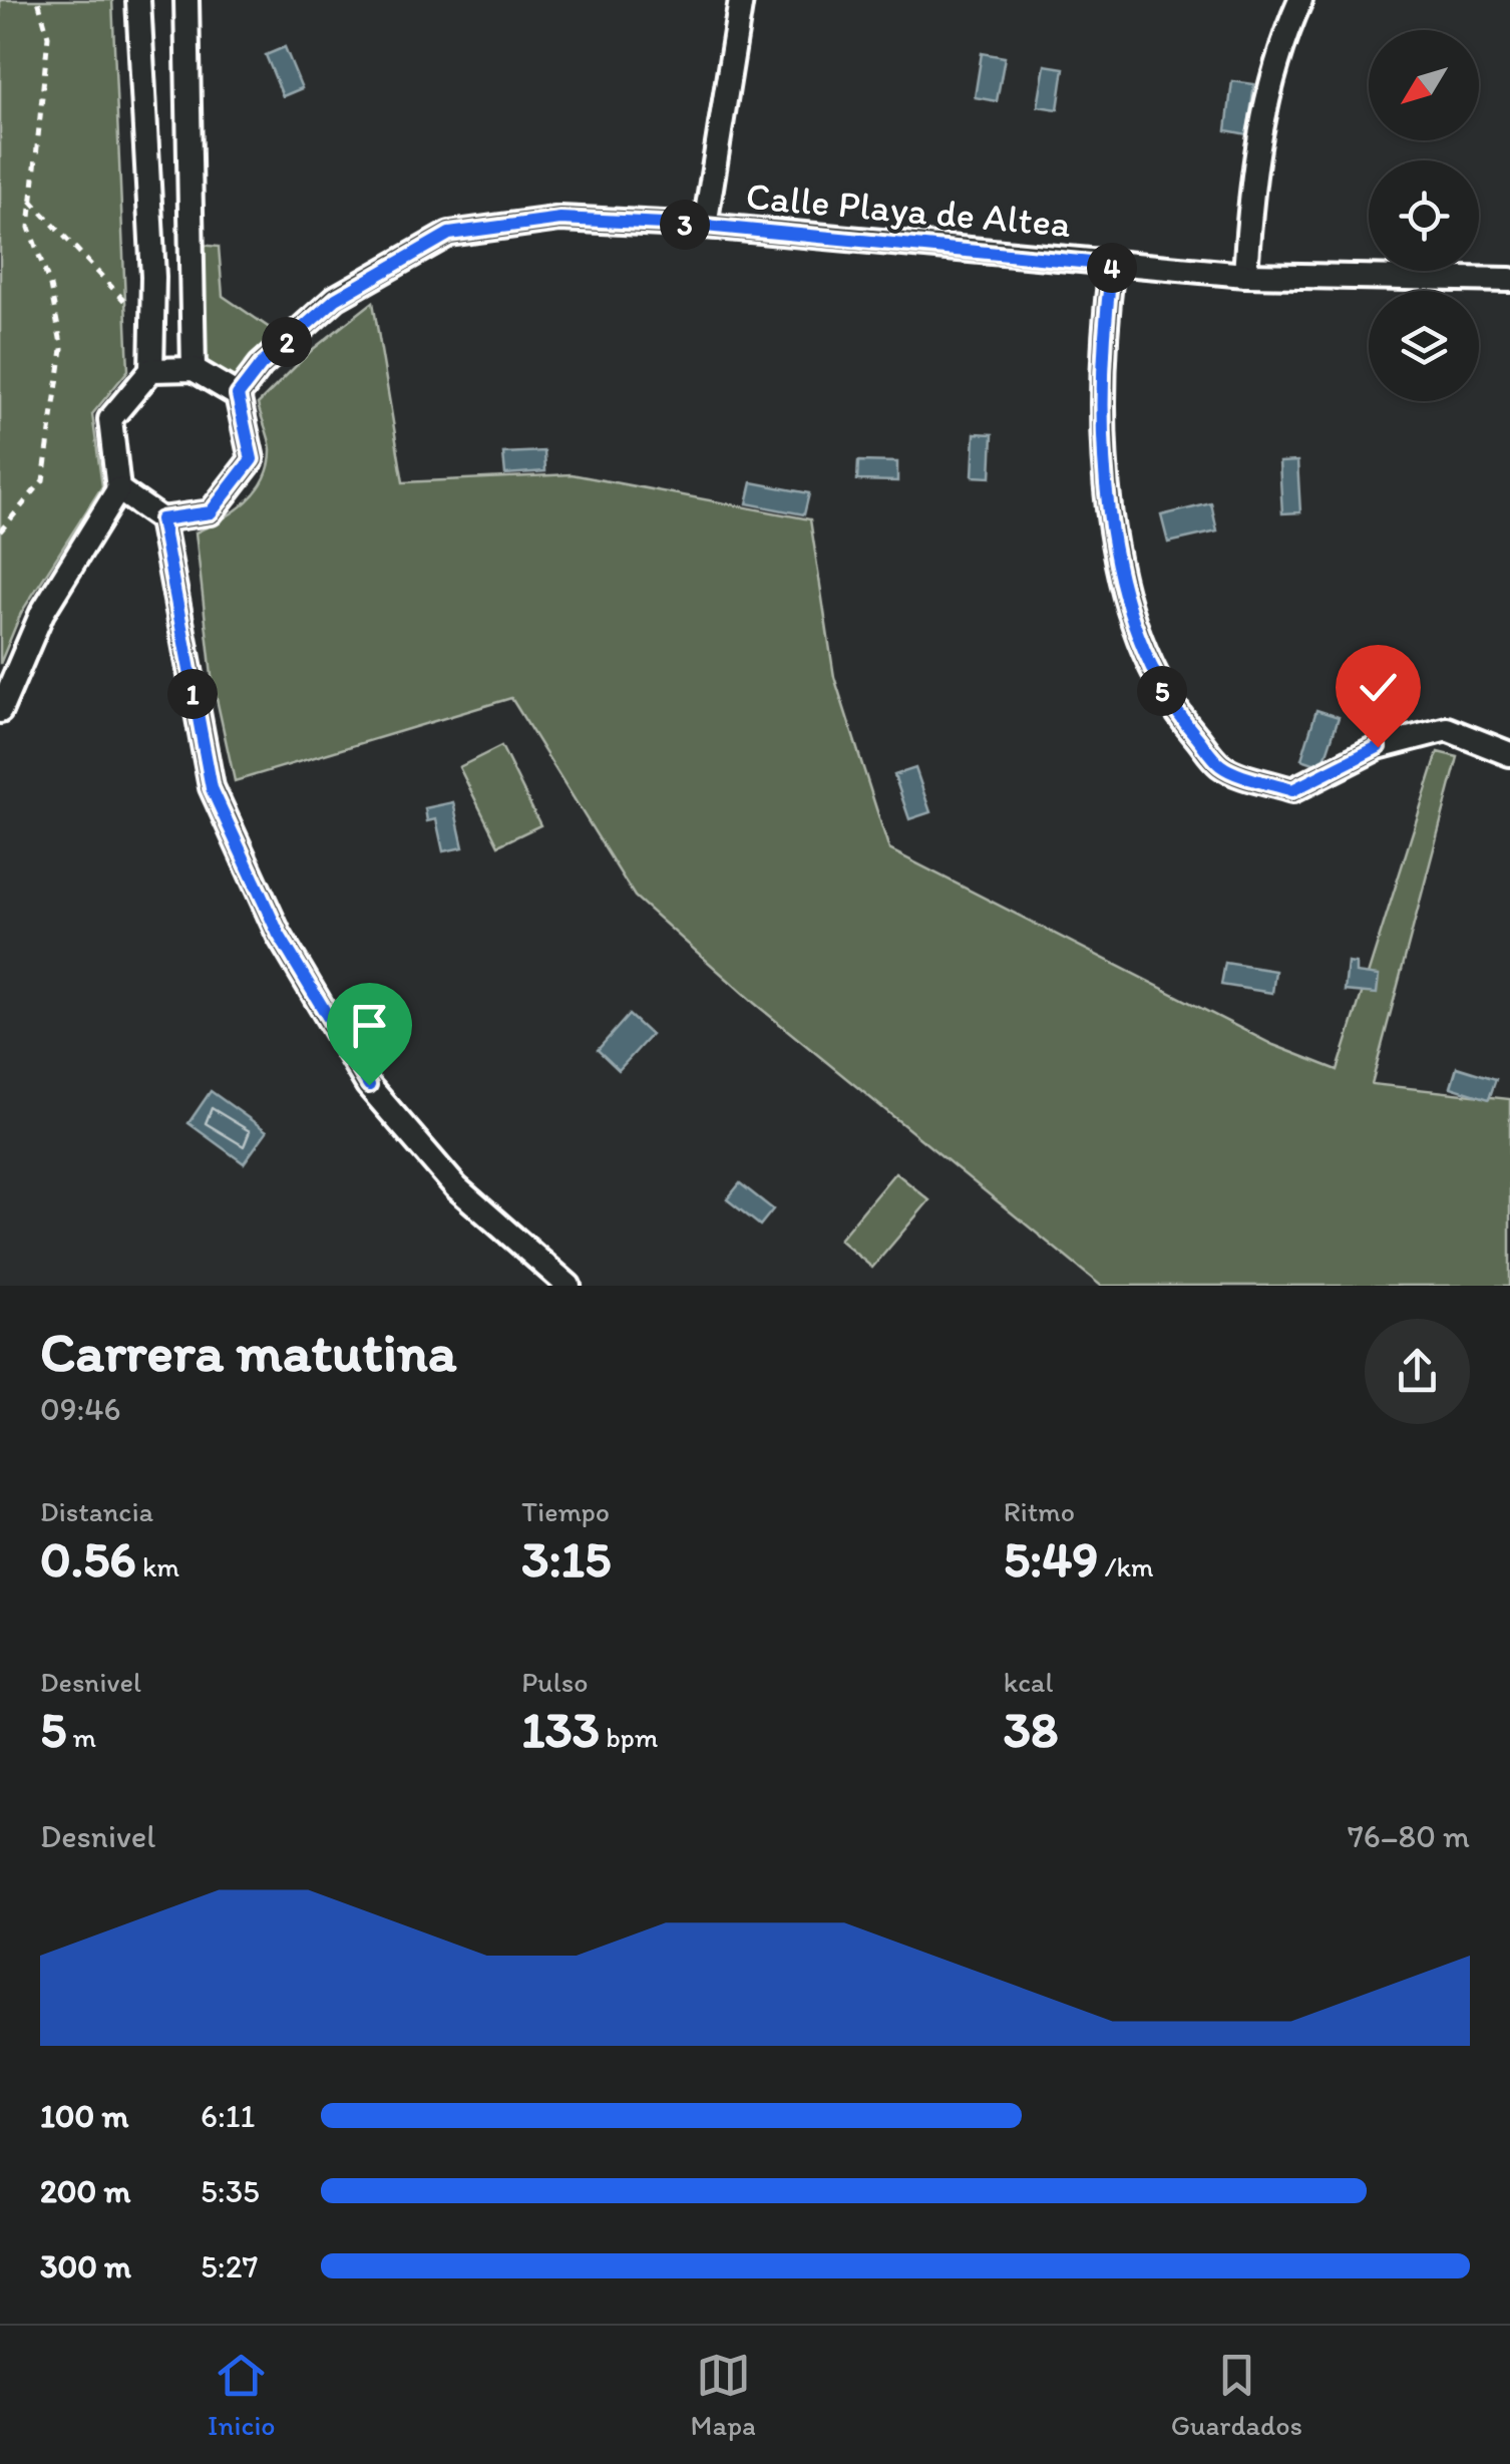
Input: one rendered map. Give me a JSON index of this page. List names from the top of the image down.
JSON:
{
  "streets": {
    "street": ["Calle Playa de Altea"]
  },
  "north": "bottom left",
  "page": {
    "pins": [
      "3",
      "4",
      "2",
      "5",
      "1"
    ],
    "heading": ["Carrera matutina", "09:46"],
    "stats": [
      ["Distancia", "0.56 km"],
      ["Tiempo", "3:15"],
      ["Ritmo", "5:49 /km"],
      ["Desnivel", "5 m"],
      ["Pulso", "133 bpm"],
      ["kcal", "38"]
    ],
    "chart": ["Desnivel", "76–80 m"],
    "list": [
      {
        "name": "100 m",
        "note": "6:11"
      },
      {
        "name": "200 m",
        "note": "5:35"
      },
      {
        "name": "300 m",
        "note": "5:27"
      }
    ],
    "tabs": ["Inicio", "Mapa", "Guardados"]
  }
}
